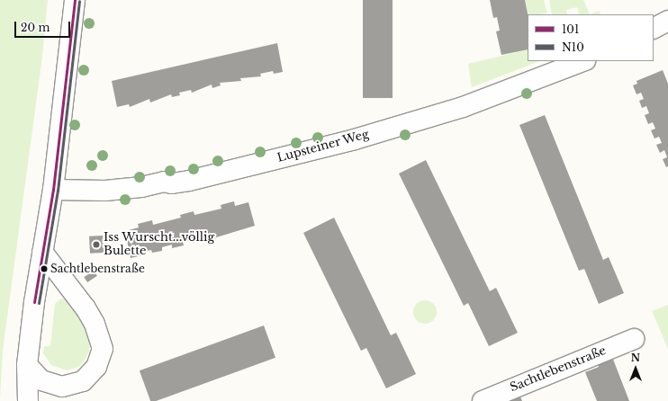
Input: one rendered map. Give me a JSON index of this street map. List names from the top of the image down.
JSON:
{
  "streets": {
    "street": ["Lupsteiner Weg", "Sachtlebenstraße"]
  },
  "places": ["Iss Wurscht...völlig Bulette", "Sachtlebenstraße"],
  "lines": ["transit line 101", "transit line N10"],
  "legend": ["101", "N10"],
  "scale_bar": "20 m",
  "north": "top"
}
